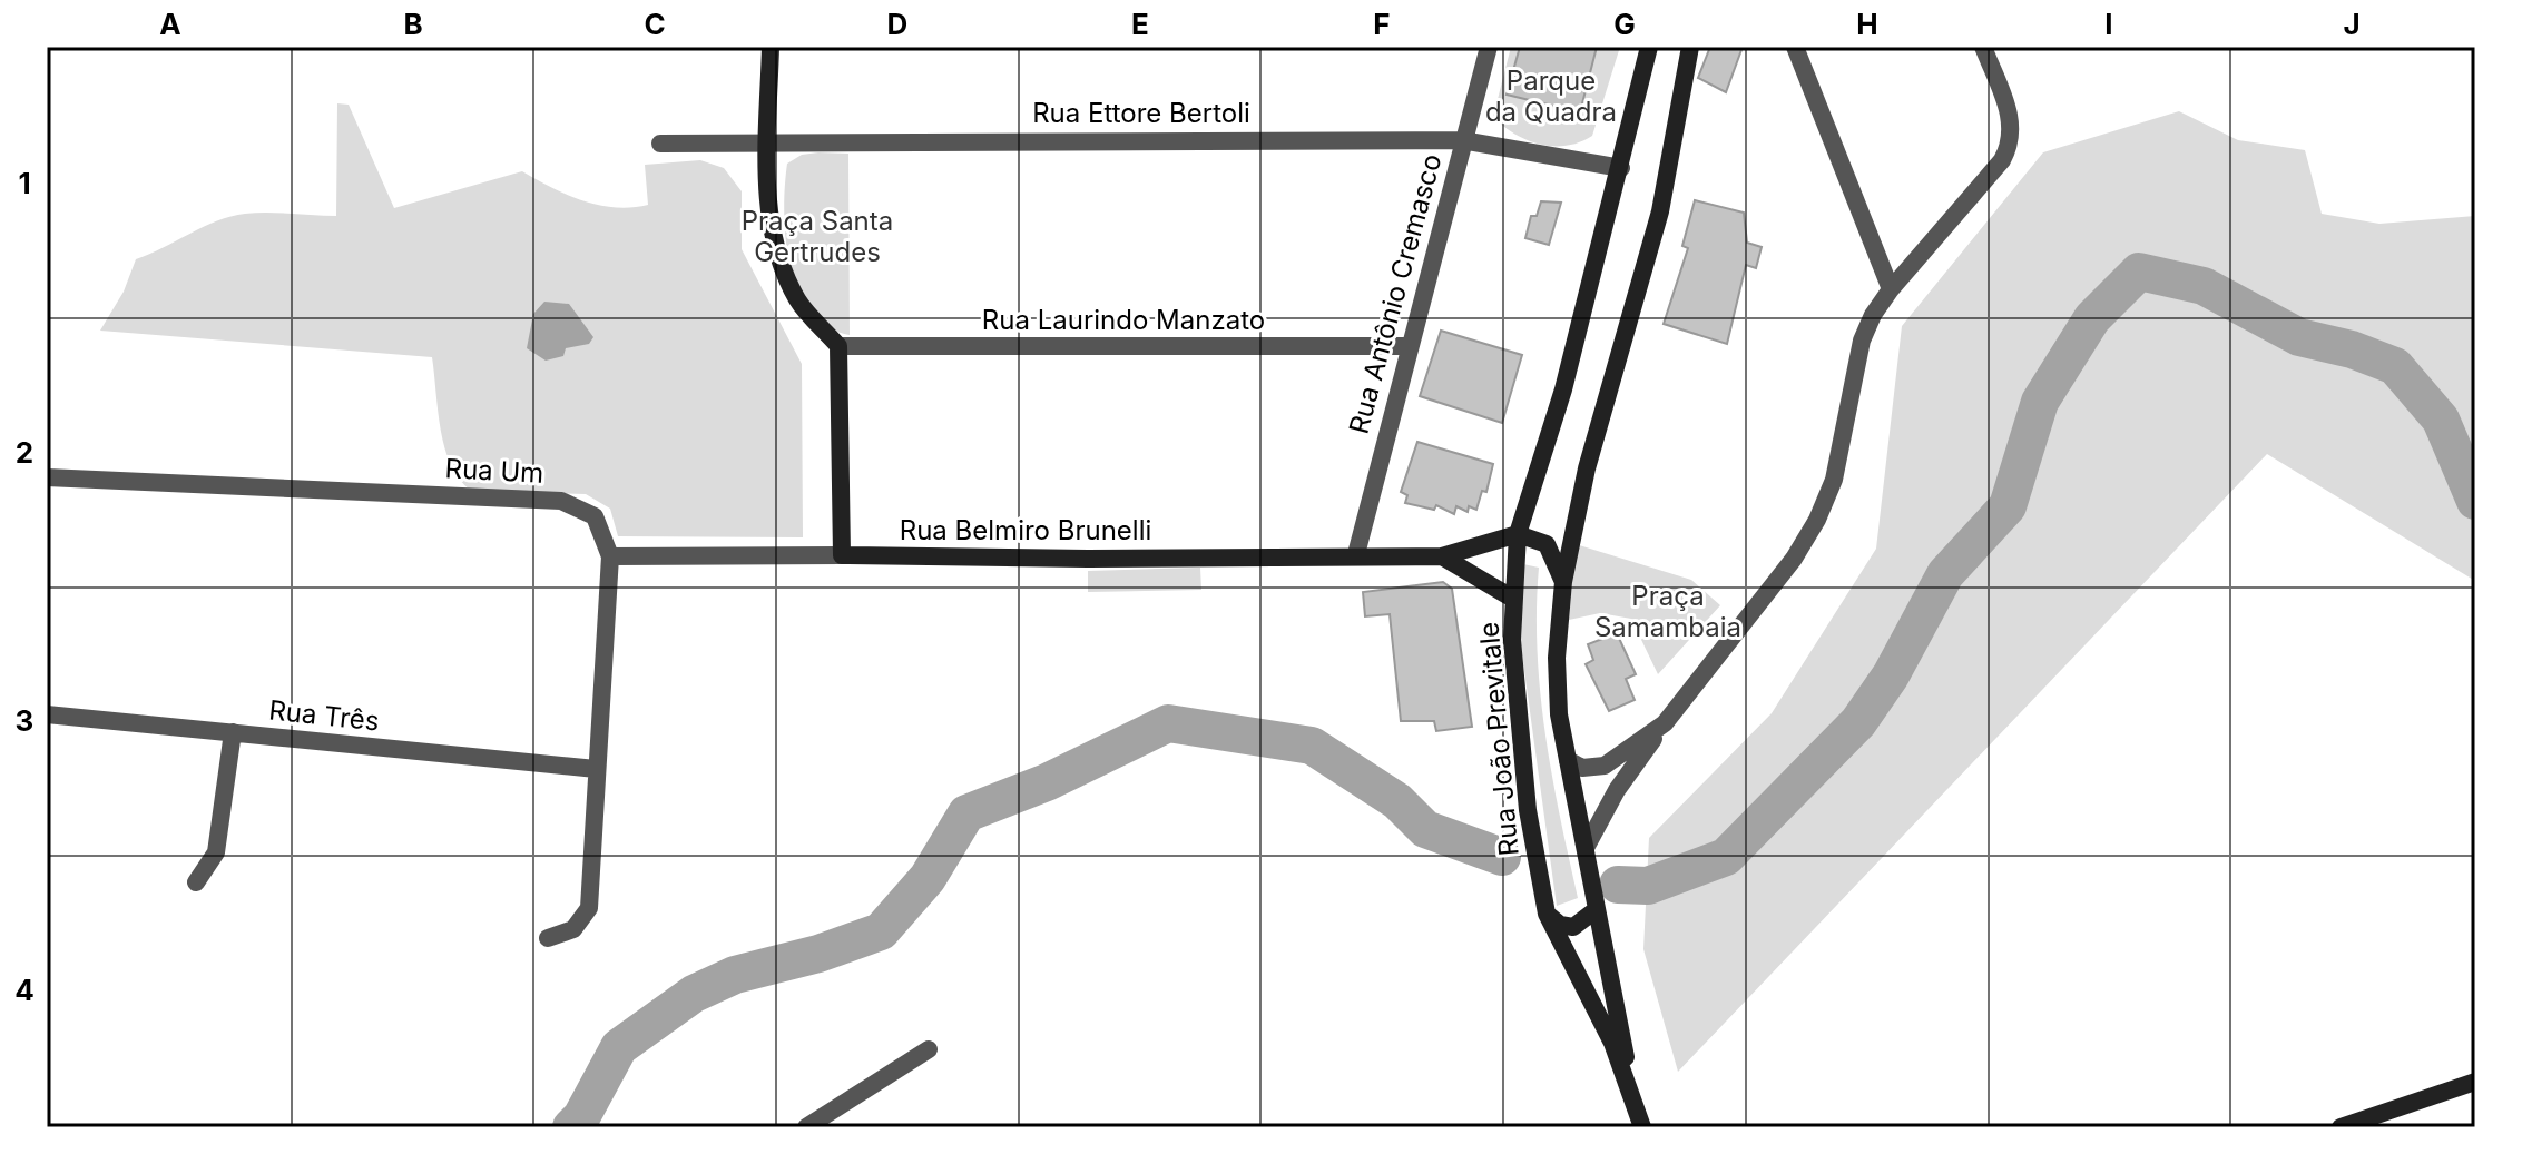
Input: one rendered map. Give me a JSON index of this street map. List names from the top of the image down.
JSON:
{
  "streets": {
    "main road": ["Rua Belmiro Brunelli", "Rua João Previtale"],
    "street": [
      "Rua Ettore Bertoli",
      "Rua Antônio Cremasco",
      "Rua Laurindo Manzato",
      "Rua Um",
      "Rua Três"
    ]
  },
  "crossings": [
    ["Rua Ettore Bertoli", "Rua Antônio Cremasco"],
    ["Rua Ettore Bertoli", "Rua João Previtale"],
    ["Rua Antônio Cremasco", "Rua Laurindo Manzato"],
    ["Rua Antônio Cremasco", "Rua Belmiro Brunelli"],
    ["Rua Um", "Rua Belmiro Brunelli"],
    ["Rua Um", "Rua Três"],
    ["Rua Belmiro Brunelli", "Rua João Previtale"]
  ],
  "parks": ["Parque da Quadra", "Praça Santa Gertrudes", "Praça Samambaia"],
  "grid": {
    "columns": [
      "A",
      "B",
      "C",
      "D",
      "E",
      "F",
      "G",
      "H",
      "I",
      "J"
    ],
    "rows": [
      "1",
      "2",
      "3",
      "4"
    ]
  }
}
